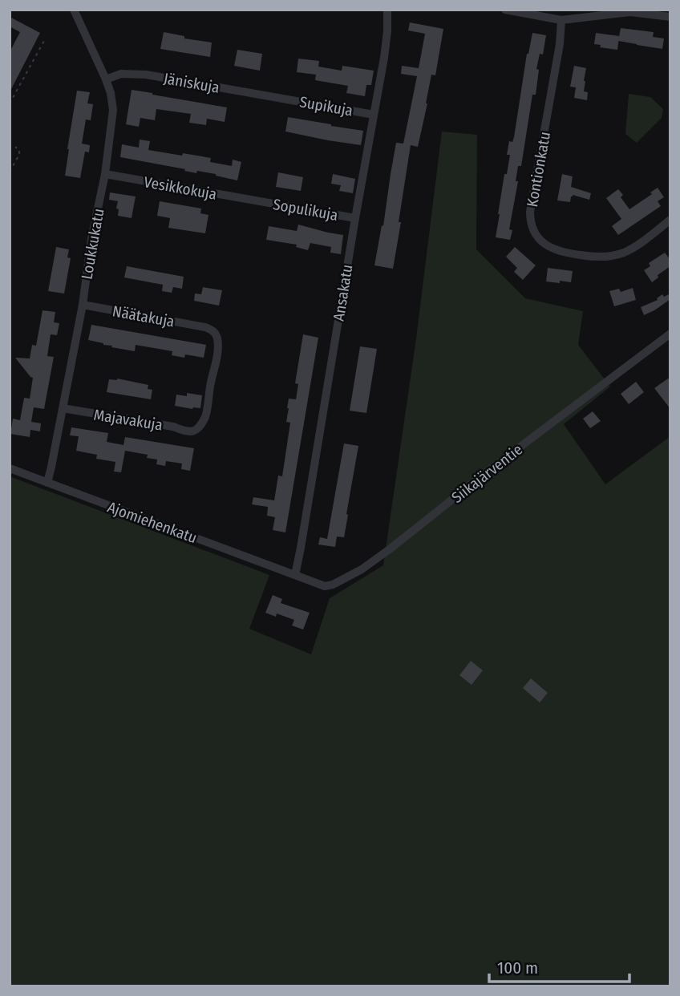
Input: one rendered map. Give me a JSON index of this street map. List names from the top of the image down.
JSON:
{
  "streets": {
    "street": [
      "Jäniskuja",
      "Supikuja",
      "Kontionkatu",
      "Vesikkokuja",
      "Sopulikuja",
      "Loukkukatu",
      "Ansakatu",
      "Näätakuja",
      "Majavakuja",
      "Siikajärventie",
      "Ajomiehenkatu"
    ]
  },
  "crossings": [
    ["Jäniskuja", "Supikuja"],
    ["Jäniskuja", "Loukkukatu"],
    ["Supikuja", "Ansakatu"],
    ["Vesikkokuja", "Sopulikuja"],
    ["Vesikkokuja", "Loukkukatu"],
    ["Sopulikuja", "Ansakatu"],
    ["Loukkukatu", "Näätakuja"],
    ["Loukkukatu", "Majavakuja"],
    ["Loukkukatu", "Ajomiehenkatu"],
    ["Ansakatu", "Siikajärventie"],
    ["Ansakatu", "Ajomiehenkatu"],
    ["Näätakuja", "Majavakuja"],
    ["Siikajärventie", "Ajomiehenkatu"]
  ],
  "scale_bar": "100 m"
}
